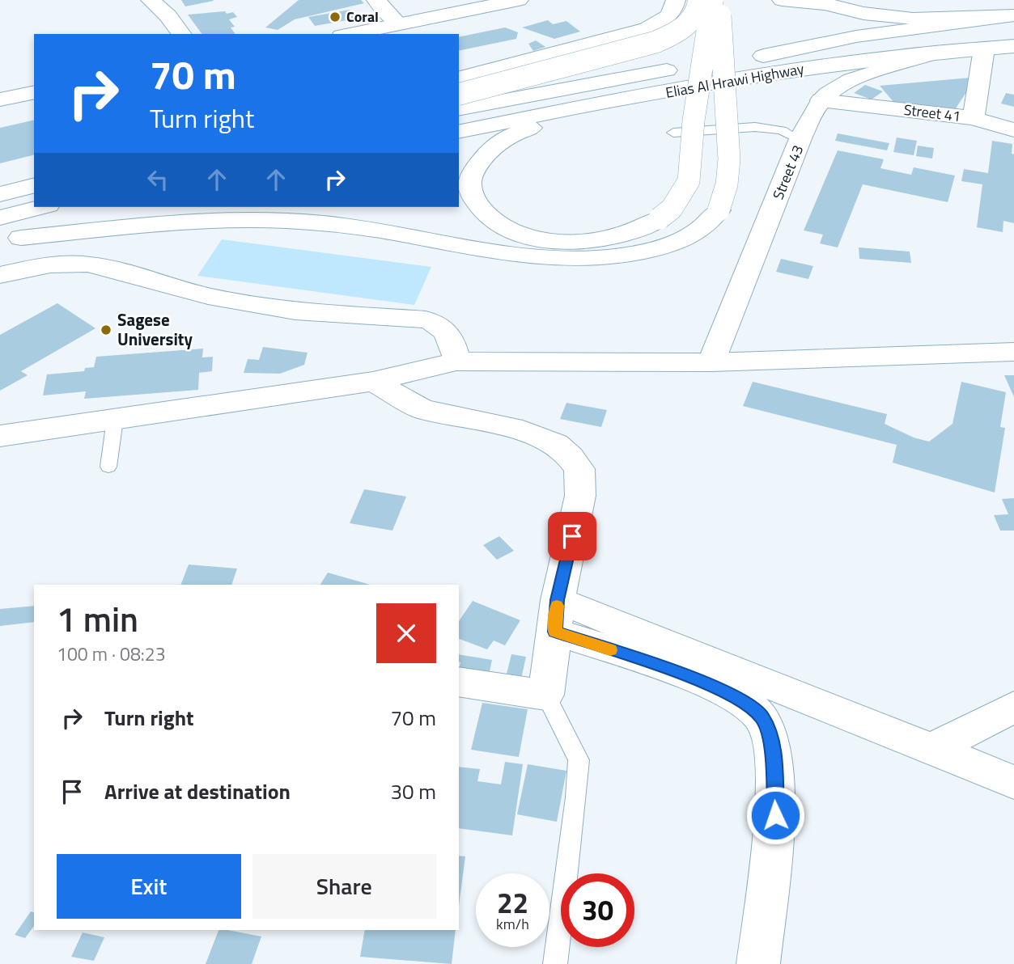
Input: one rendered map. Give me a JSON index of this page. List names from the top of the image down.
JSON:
{
  "streets": {
    "main road": ["Elias Al Hrawi Highway", "Street 41", "Street 43"]
  },
  "crossings": [
    ["Elias Al Hrawi Highway", "Street 41"],
    ["Elias Al Hrawi Highway", "Street 43"],
    ["Street 41", "Street 43"]
  ],
  "places": ["Coral", "Sagese University"],
  "page": {
    "turn": ["70 m", "Turn right"],
    "heading": ["1 min", "100 m · 08:23"],
    "list": [
      {
        "name": "Turn right",
        "value": "70 m"
      },
      {
        "name": "Arrive at destination",
        "value": "30 m"
      }
    ],
    "buttons": ["Exit", "Share"],
    "speed": "22 km/h",
    "limit": "30"
  }
}
